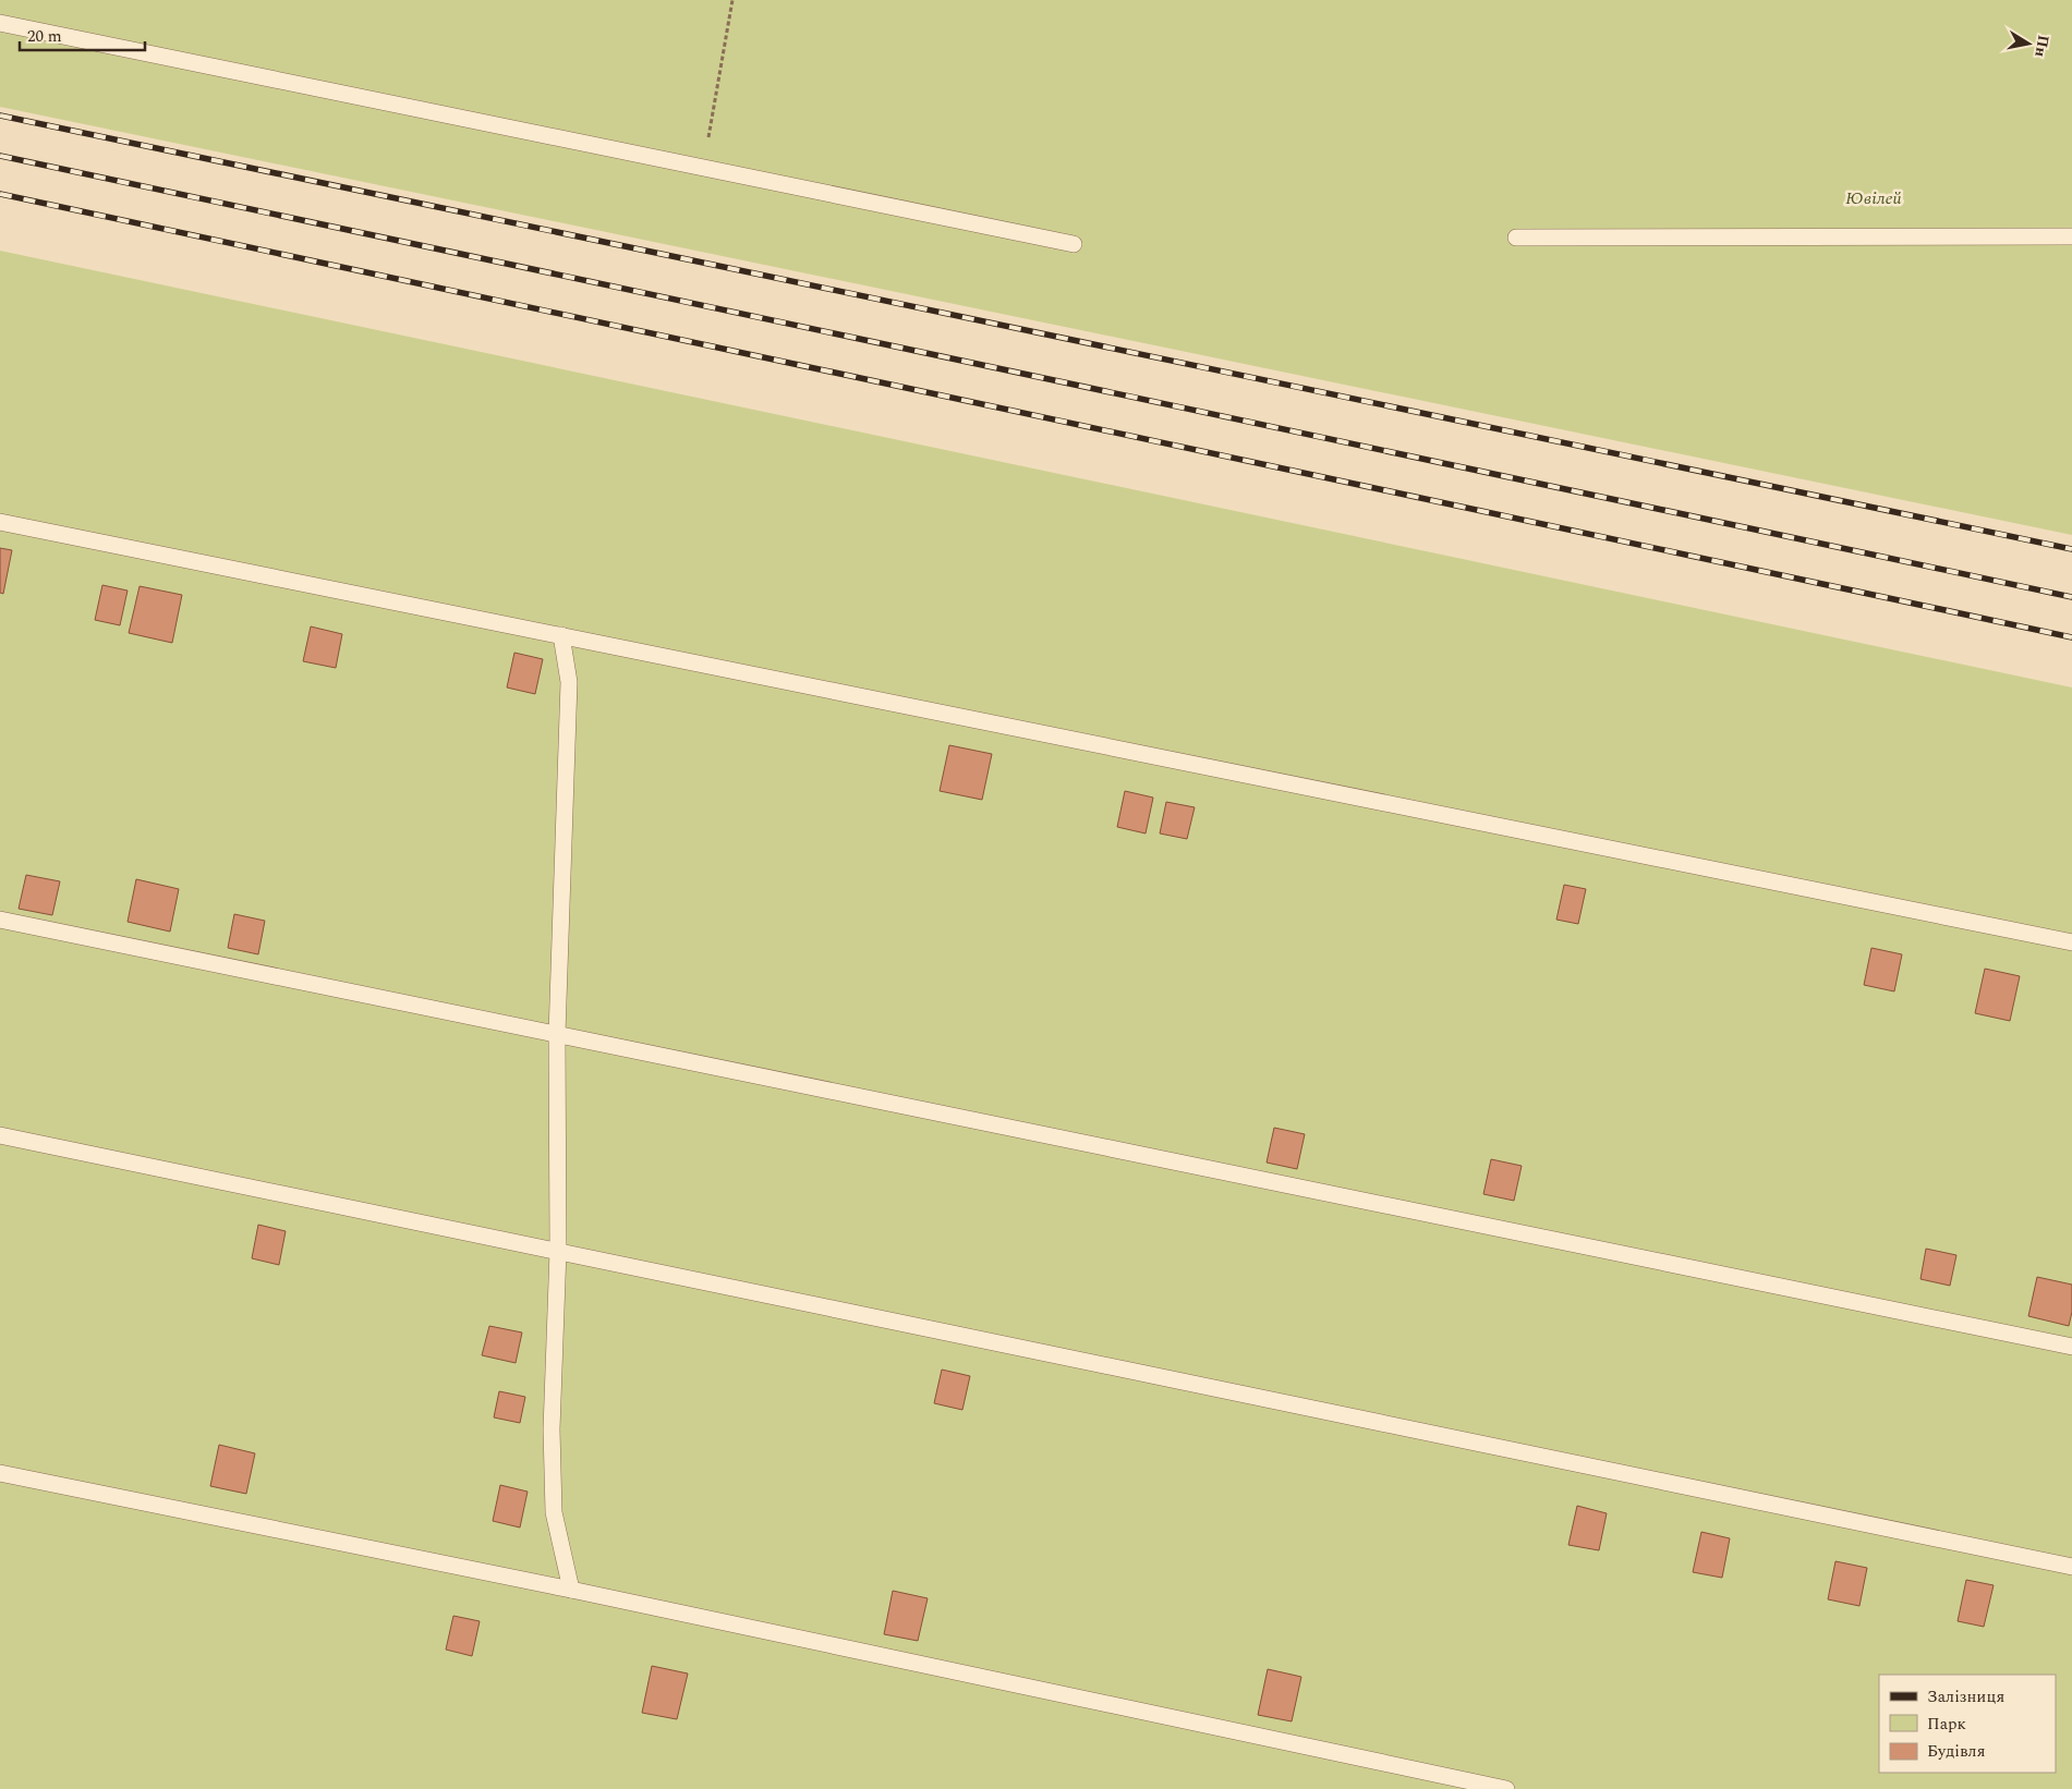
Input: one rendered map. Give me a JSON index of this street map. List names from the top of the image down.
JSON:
{
  "parks": ["Ювілей"],
  "legend": ["Залізниця", "Парк", "Будівля"],
  "scale_bar": "20 m",
  "north": "right"
}
